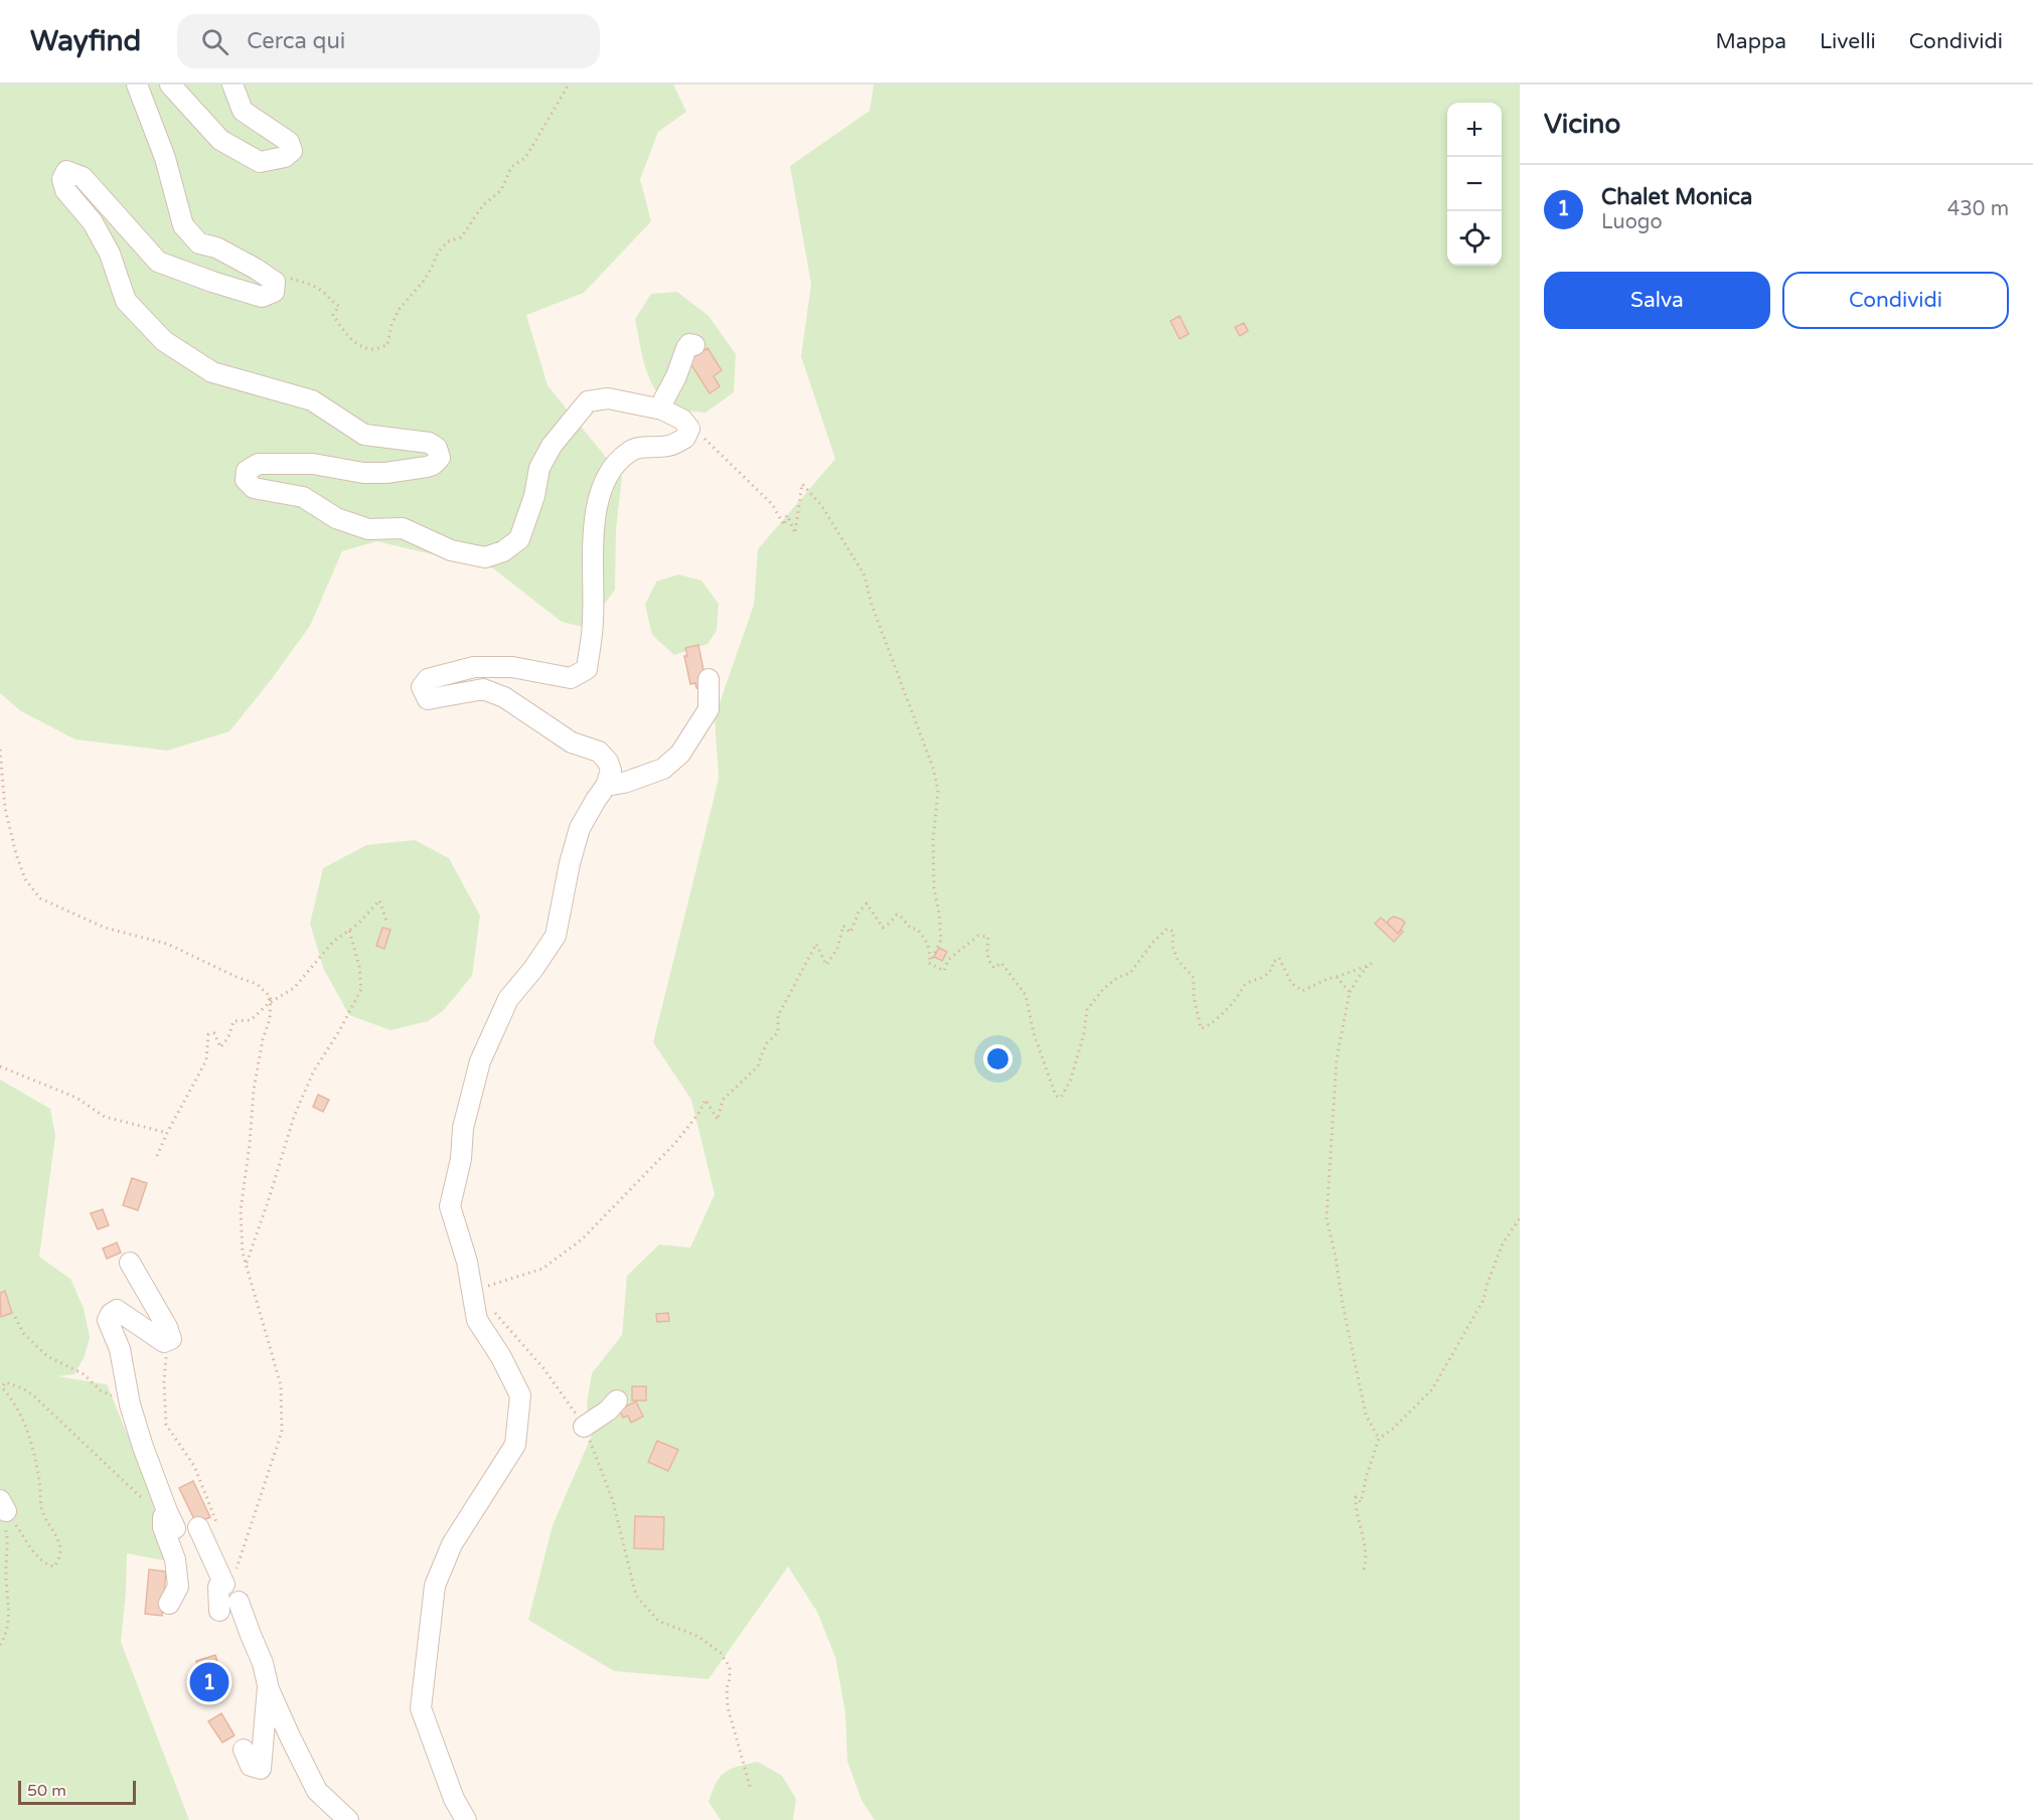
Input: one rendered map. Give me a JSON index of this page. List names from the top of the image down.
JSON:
{
  "scale_bar": "50 m",
  "page": {
    "header": "Wayfind",
    "search": "Cerca qui",
    "nav": ["Mappa", "Livelli", "Condividi"],
    "heading": "Vicino",
    "map_buttons": ["+", "−"],
    "list": [
      {
        "mark": "1",
        "name": "Chalet Monica",
        "note": "Luogo",
        "value": "430 m"
      }
    ],
    "buttons": ["Salva", "Condividi"],
    "pins": "1",
    "scale": "50 m"
  }
}
